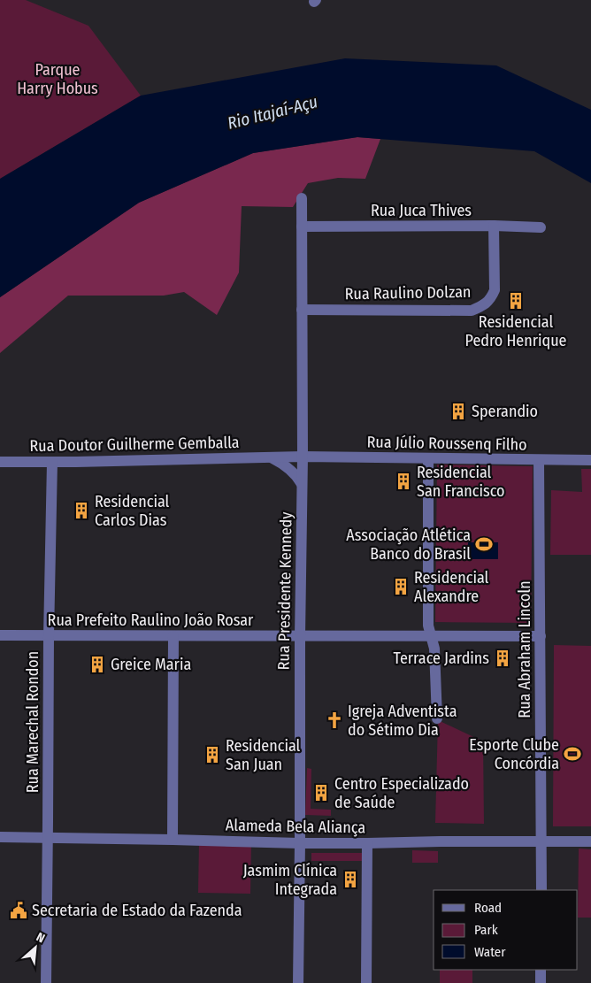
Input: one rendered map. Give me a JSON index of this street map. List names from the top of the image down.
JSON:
{
  "streets": {
    "street": [
      "Rua Juca Thives",
      "Rua Raulino Dolzan",
      "Rua Júlio Roussenq Filho",
      "Rua Doutor Guilherme Gemballa",
      "Rua Presidente Kennedy",
      "Rua Prefeito Raulino João Rosar",
      "Rua Abraham Lincoln",
      "Rua Marechal Rondon",
      "Alameda Bela Aliança"
    ]
  },
  "crossings": [
    ["Rua Juca Thives", "Rua Raulino Dolzan"],
    ["Rua Juca Thives", "Rua Presidente Kennedy"],
    ["Rua Raulino Dolzan", "Rua Presidente Kennedy"],
    ["Rua Júlio Roussenq Filho", "Rua Doutor Guilherme Gemballa"],
    ["Rua Júlio Roussenq Filho", "Rua Presidente Kennedy"],
    ["Rua Júlio Roussenq Filho", "Rua Abraham Lincoln"],
    ["Rua Doutor Guilherme Gemballa", "Rua Presidente Kennedy"],
    ["Rua Doutor Guilherme Gemballa", "Rua Marechal Rondon"],
    ["Rua Presidente Kennedy", "Rua Prefeito Raulino João Rosar"],
    ["Rua Presidente Kennedy", "Alameda Bela Aliança"],
    ["Rua Prefeito Raulino João Rosar", "Rua Abraham Lincoln"],
    ["Rua Prefeito Raulino João Rosar", "Rua Marechal Rondon"],
    ["Rua Abraham Lincoln", "Alameda Bela Aliança"],
    ["Rua Marechal Rondon", "Alameda Bela Aliança"]
  ],
  "water": ["Rio Itajaí-Açu"],
  "parks": ["Parque Harry Hobus"],
  "places": {
    "building": [
      "Residencial Pedro Henrique",
      "Sperandio",
      "Residencial San Francisco",
      "Residencial Carlos Dias",
      "Residencial Alexandre",
      "Terrace Jardins",
      "Greice Maria",
      "Residencial San Juan",
      "Centro Especializado de Saúde",
      "Jasmim Clínica Integrada"
    ],
    "sports": ["Associação Atlética Banco do Brasil", "Esporte Clube Concórdia"],
    "church": ["Igreja Adventista do Sétimo Dia"],
    "public building": ["Secretaria de Estado da Fazenda"]
  },
  "legend": ["Road", "Park", "Water"],
  "north": "top right"
}
